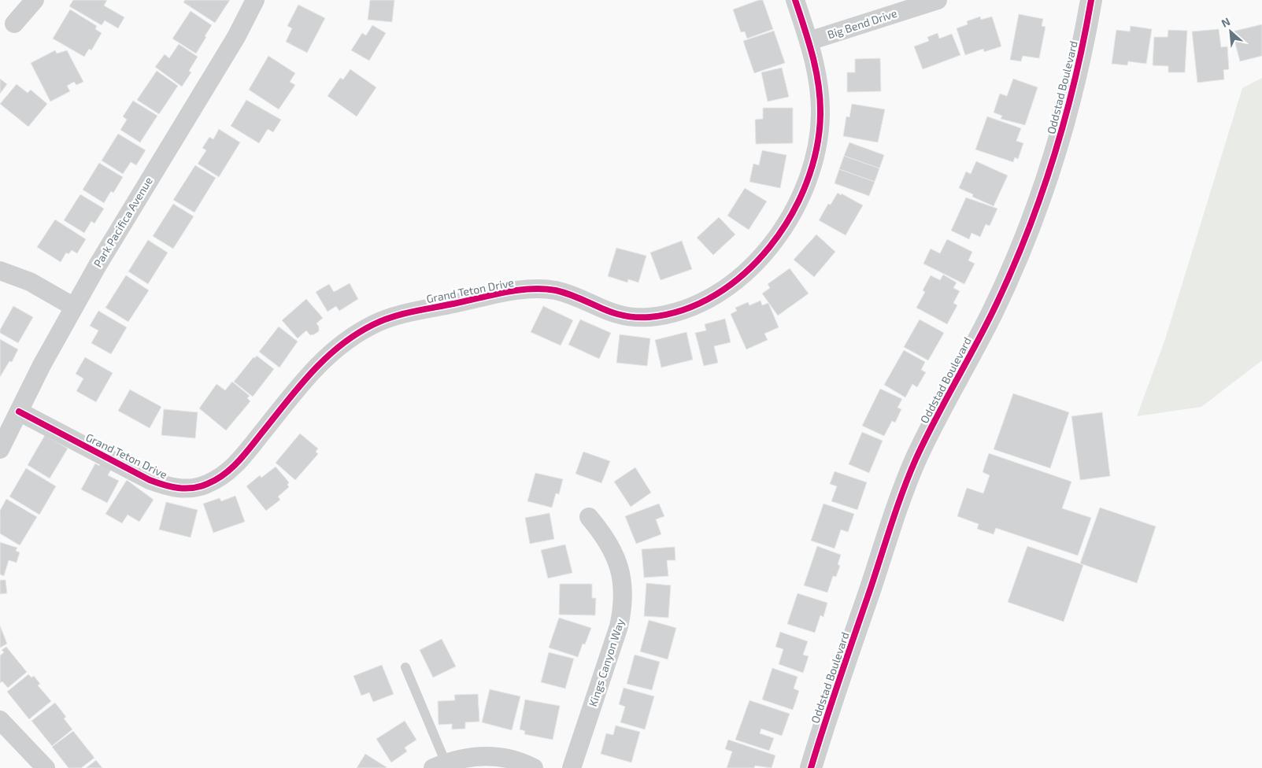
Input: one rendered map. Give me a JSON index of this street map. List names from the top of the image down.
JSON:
{
  "streets": {
    "street": [
      "Big Bend Drive",
      "Oddstad Boulevard",
      "Park Pacifica Avenue",
      "Grand Teton Drive",
      "Kings Canyon Way"
    ]
  },
  "crossings": [
    ["Big Bend Drive", "Grand Teton Drive"],
    ["Park Pacifica Avenue", "Grand Teton Drive"]
  ],
  "north": "top left"
}
